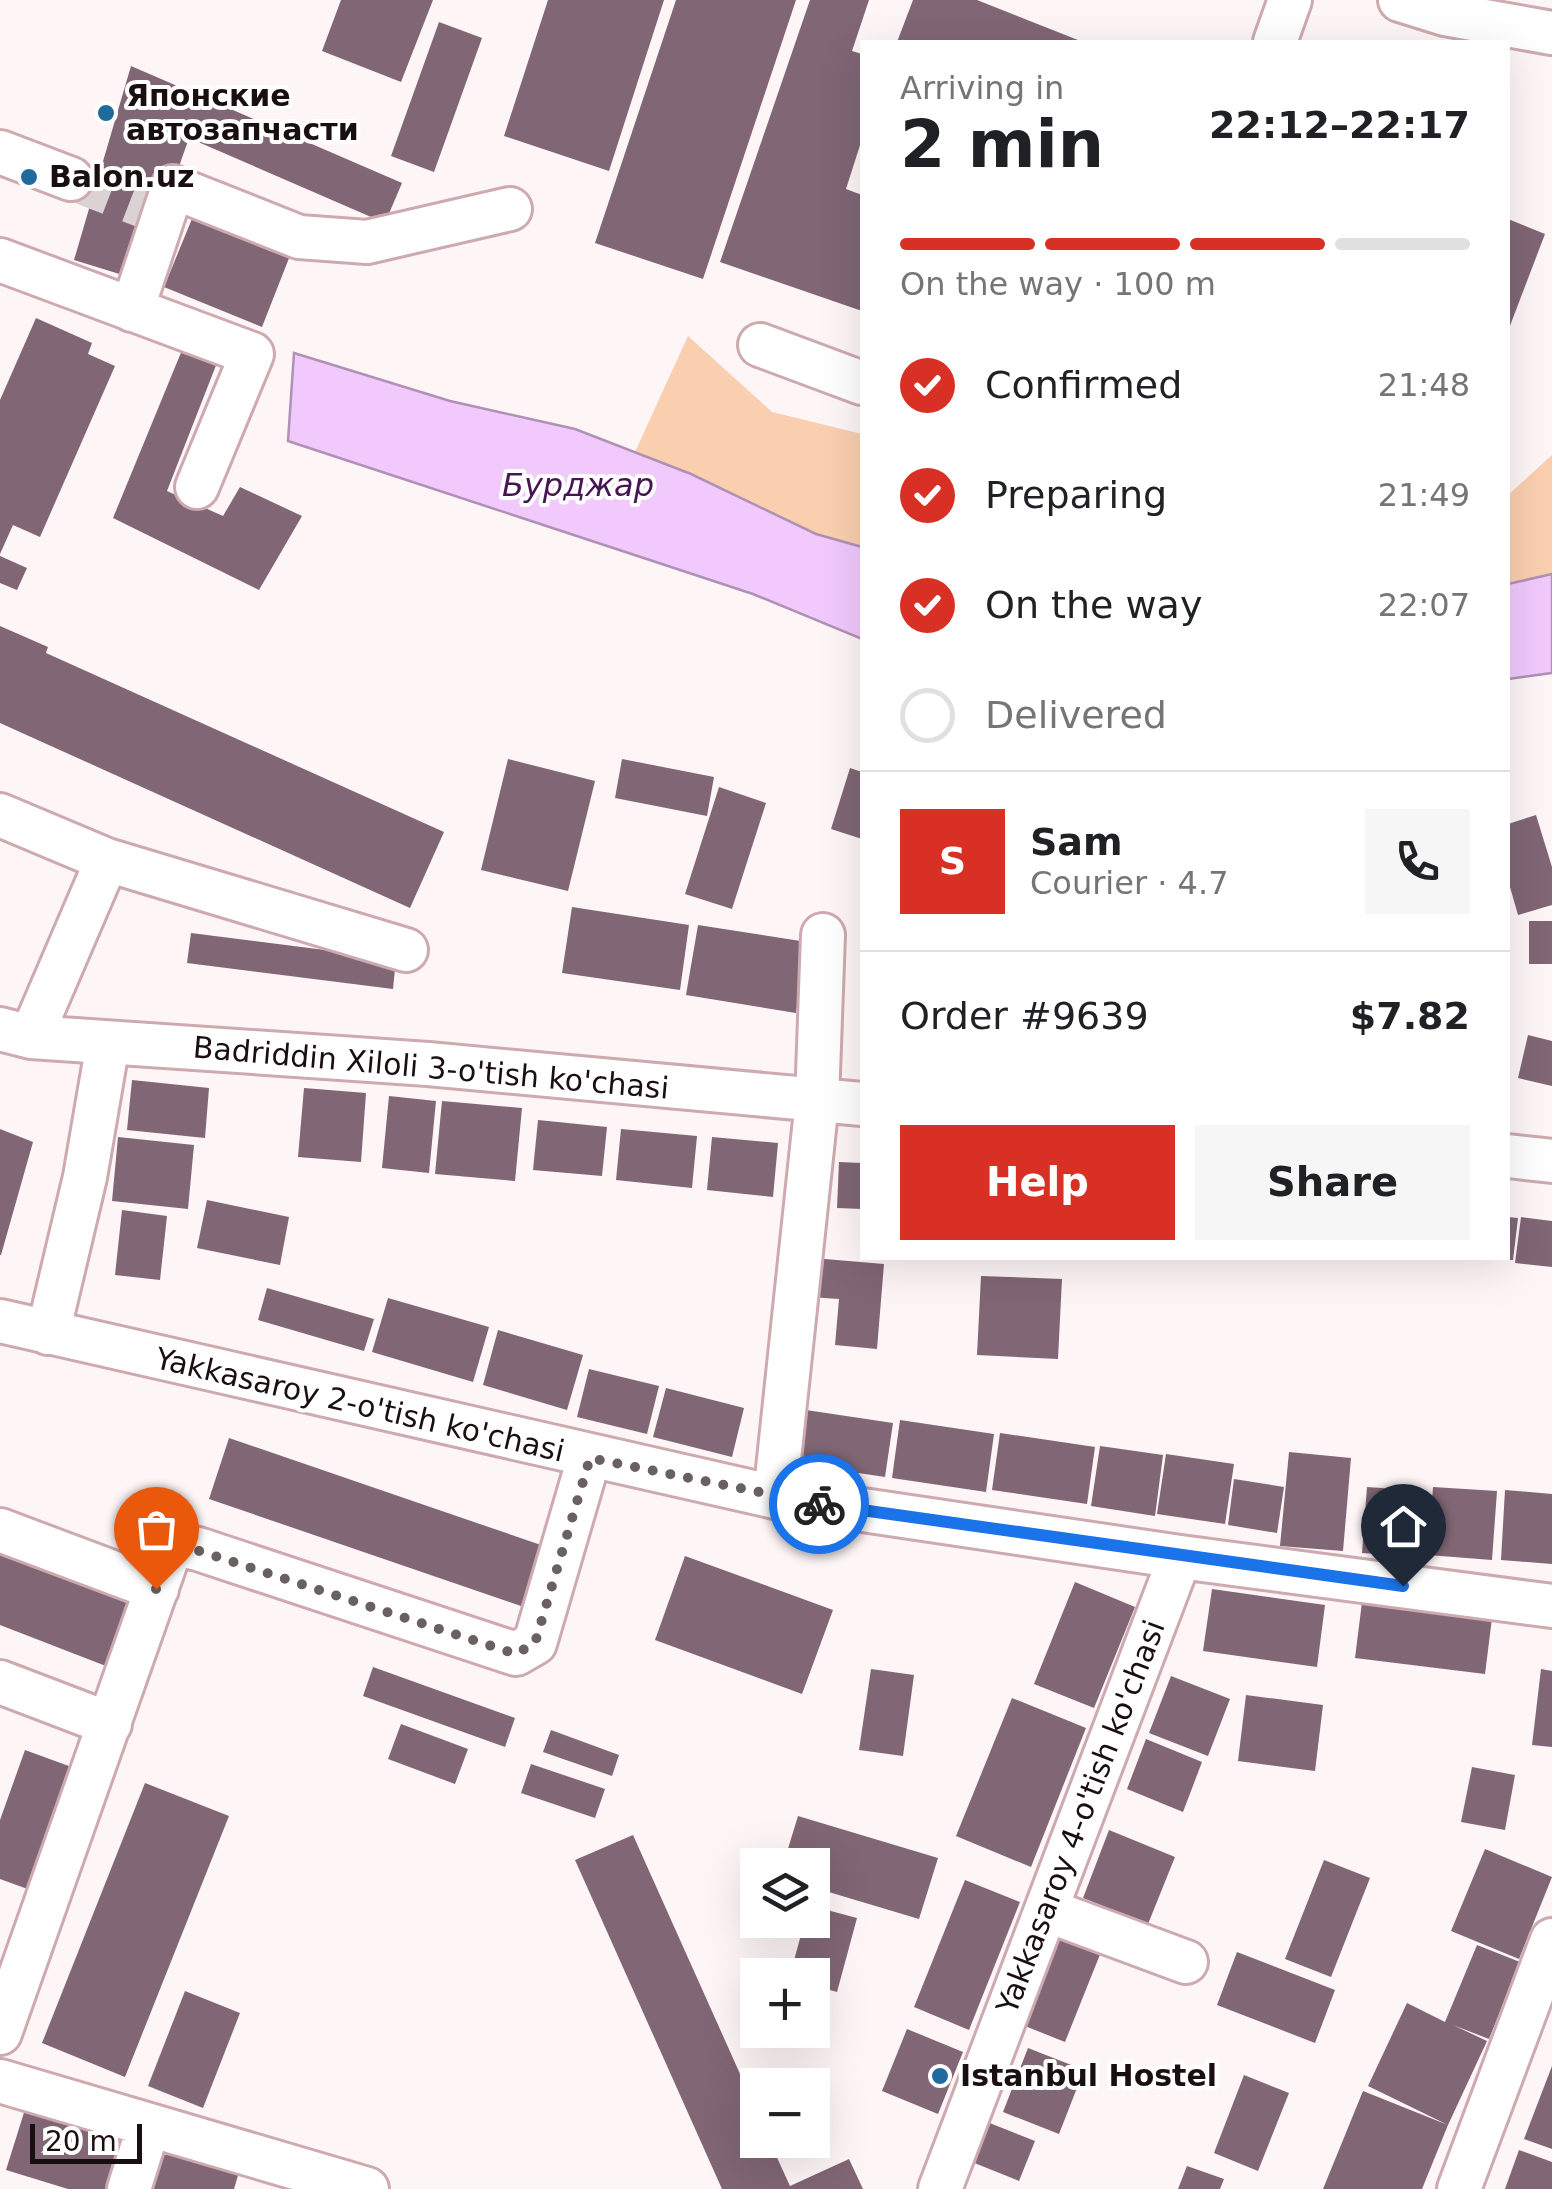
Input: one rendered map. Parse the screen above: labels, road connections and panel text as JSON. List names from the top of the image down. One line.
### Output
{"streets":{"street":["Badriddin Xiloli 3-o'tish ko'chasi","Yakkasaroy 2-o'tish ko'chasi","Yakkasaroy 4-o'tish ko'chasi"]},"crossings":[["Yakkasaroy 2-o'tish ko'chasi","Yakkasaroy 4-o'tish ko'chasi"]],"water":["Бурджар"],"places":["Японские автозапчасти","Balon.uz","Istanbul Hostel"],"scale_bar":"20 m","page":{"heading":["2 min","Arriving in","22:12–22:17"],"panel":["Sam","Courier · 4.7","Order #9639","$7.82"],"bar":"On the way · 100 m","list":[["Confirmed","21:48"],["Preparing","21:49"],["On the way","22:07"],"Delivered"],"round":"S","buttons":["Help","Share"],"map_buttons":["+","−"],"scale":"20 m"}}
